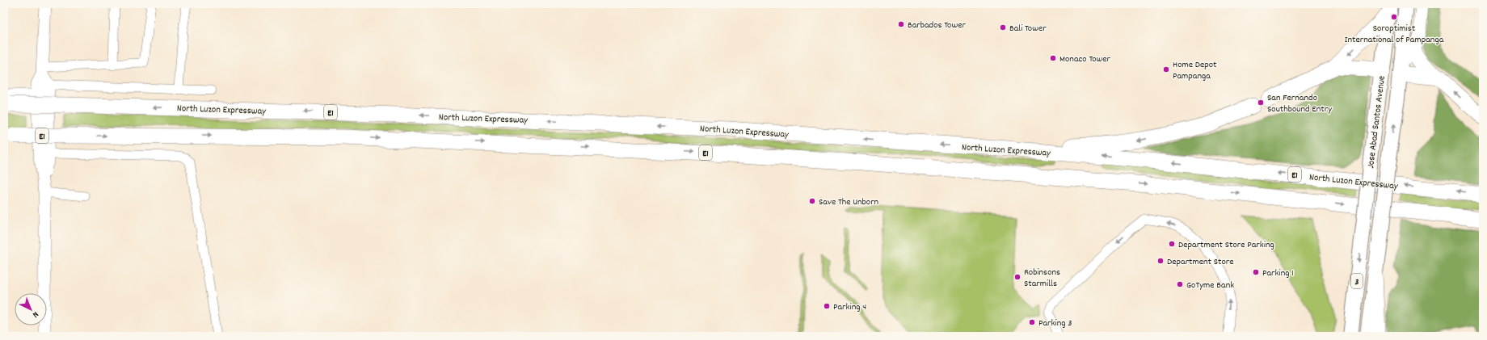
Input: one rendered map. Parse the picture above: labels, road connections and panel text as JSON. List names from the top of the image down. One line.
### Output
{"streets":{"highway":["North Luzon Expressway","E1","Jose Abad Santos Avenue","3"]},"places":["Soroptimist International of Pampanga","Barbados Tower","Bali Tower","Monaco Tower","Home Depot Pampanga","San Fernando Southbound Entry","Save The Unborn","Department Store Parking","Department Store","Parking 1","Robinsons Starmills","GoTyme Bank","Parking 4","Parking 3"],"north":"bottom right"}
